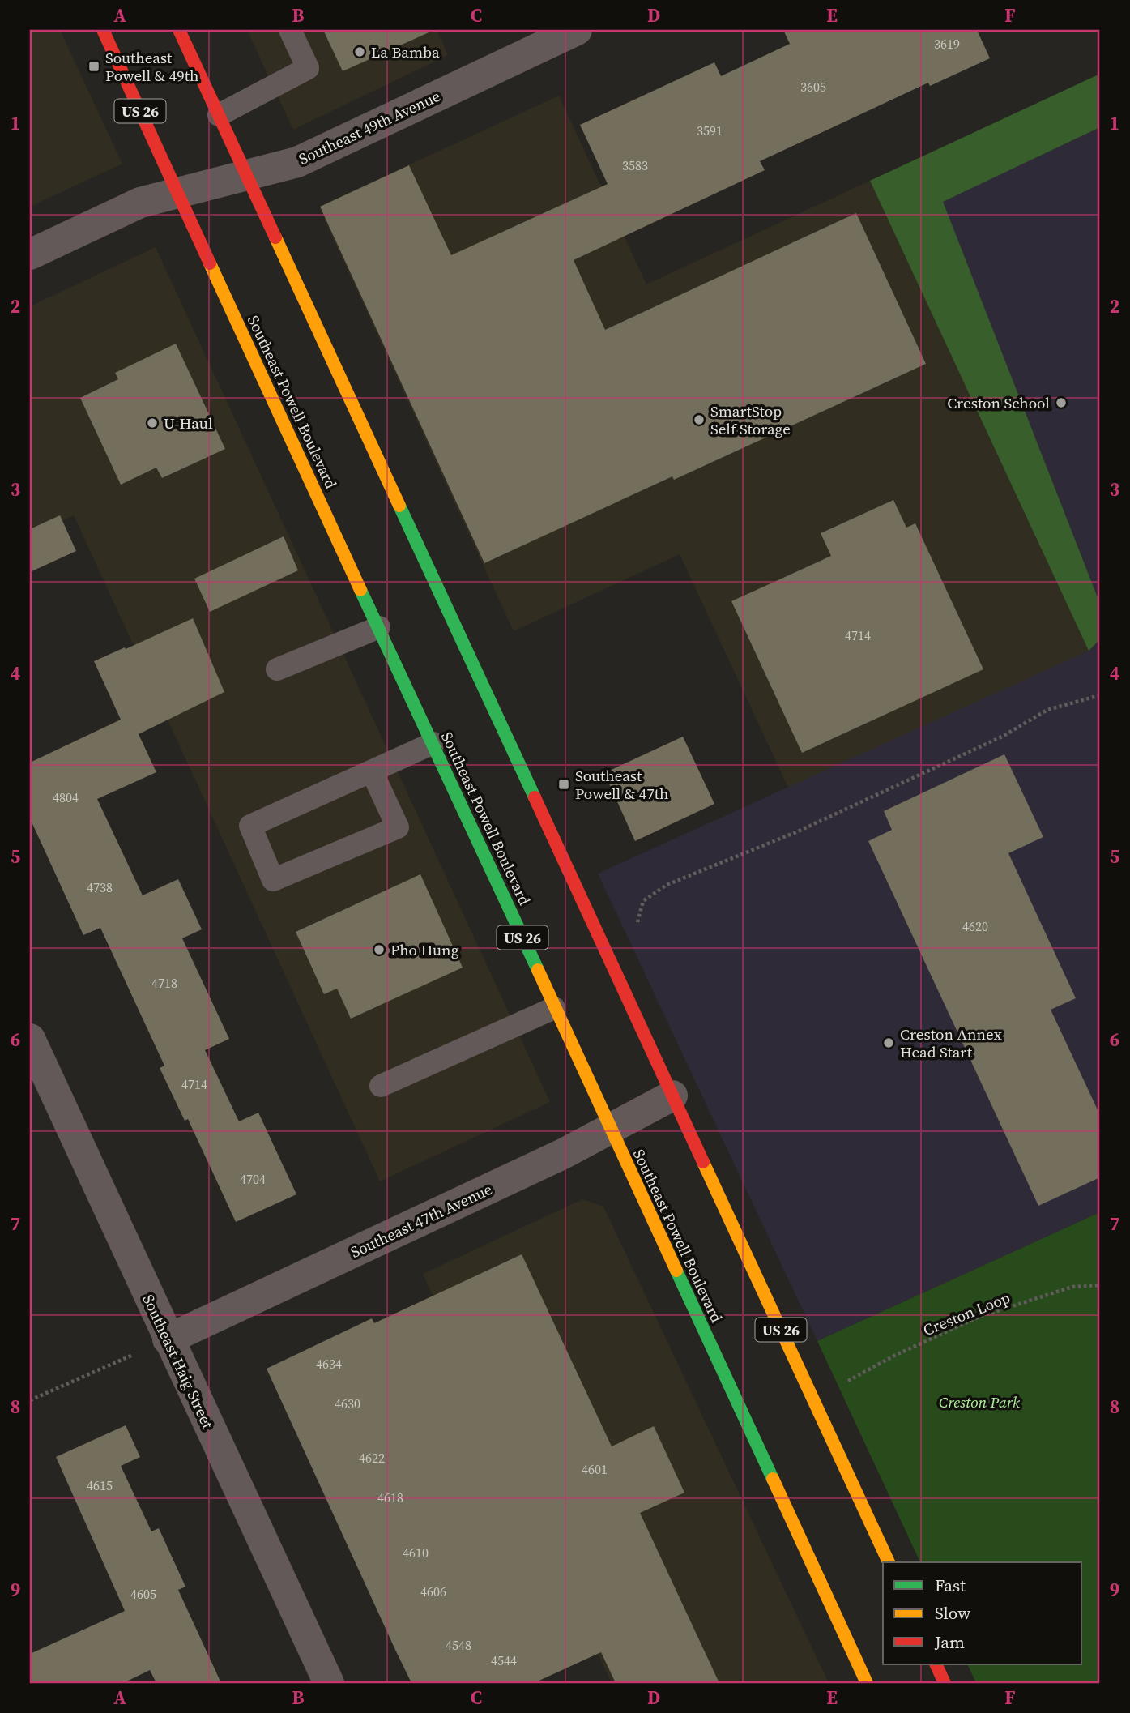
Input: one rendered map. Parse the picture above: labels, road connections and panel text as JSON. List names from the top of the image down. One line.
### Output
{"streets":{"main road":["US 26","Southeast Powell Boulevard"],"street":["Southeast 49th Avenue","Southeast 47th Avenue","Southeast Haig Street"],"path":["Creston Loop"]},"crossings":[["US 26","Southeast 49th Avenue"],["US 26","Southeast 47th Avenue"],["Southeast 49th Avenue","Southeast Powell Boulevard"],["Southeast Powell Boulevard","Southeast 47th Avenue"],["Southeast 47th Avenue","Southeast Haig Street"]],"parks":["Creston Park"],"places":{"other":["La Bamba","Creston School","SmartStop Self Storage","U-Haul","Pho Hung","Creston Annex Head Start"],"transit":["Southeast Powell & 49th","Southeast Powell & 47th"]},"house_numbers":["3619","3605","3591","3583","4714","4804","4738","4620","4718","4714","4704","4634","4630","4622","4601","4615","4618","4610","4606","4605","4548","4544"],"legend":["Fast","Slow","Jam"],"grid":{"columns":["A","B","C","D","E","F"],"rows":["1","2","3","4","5","6","7","8","9"]}}
